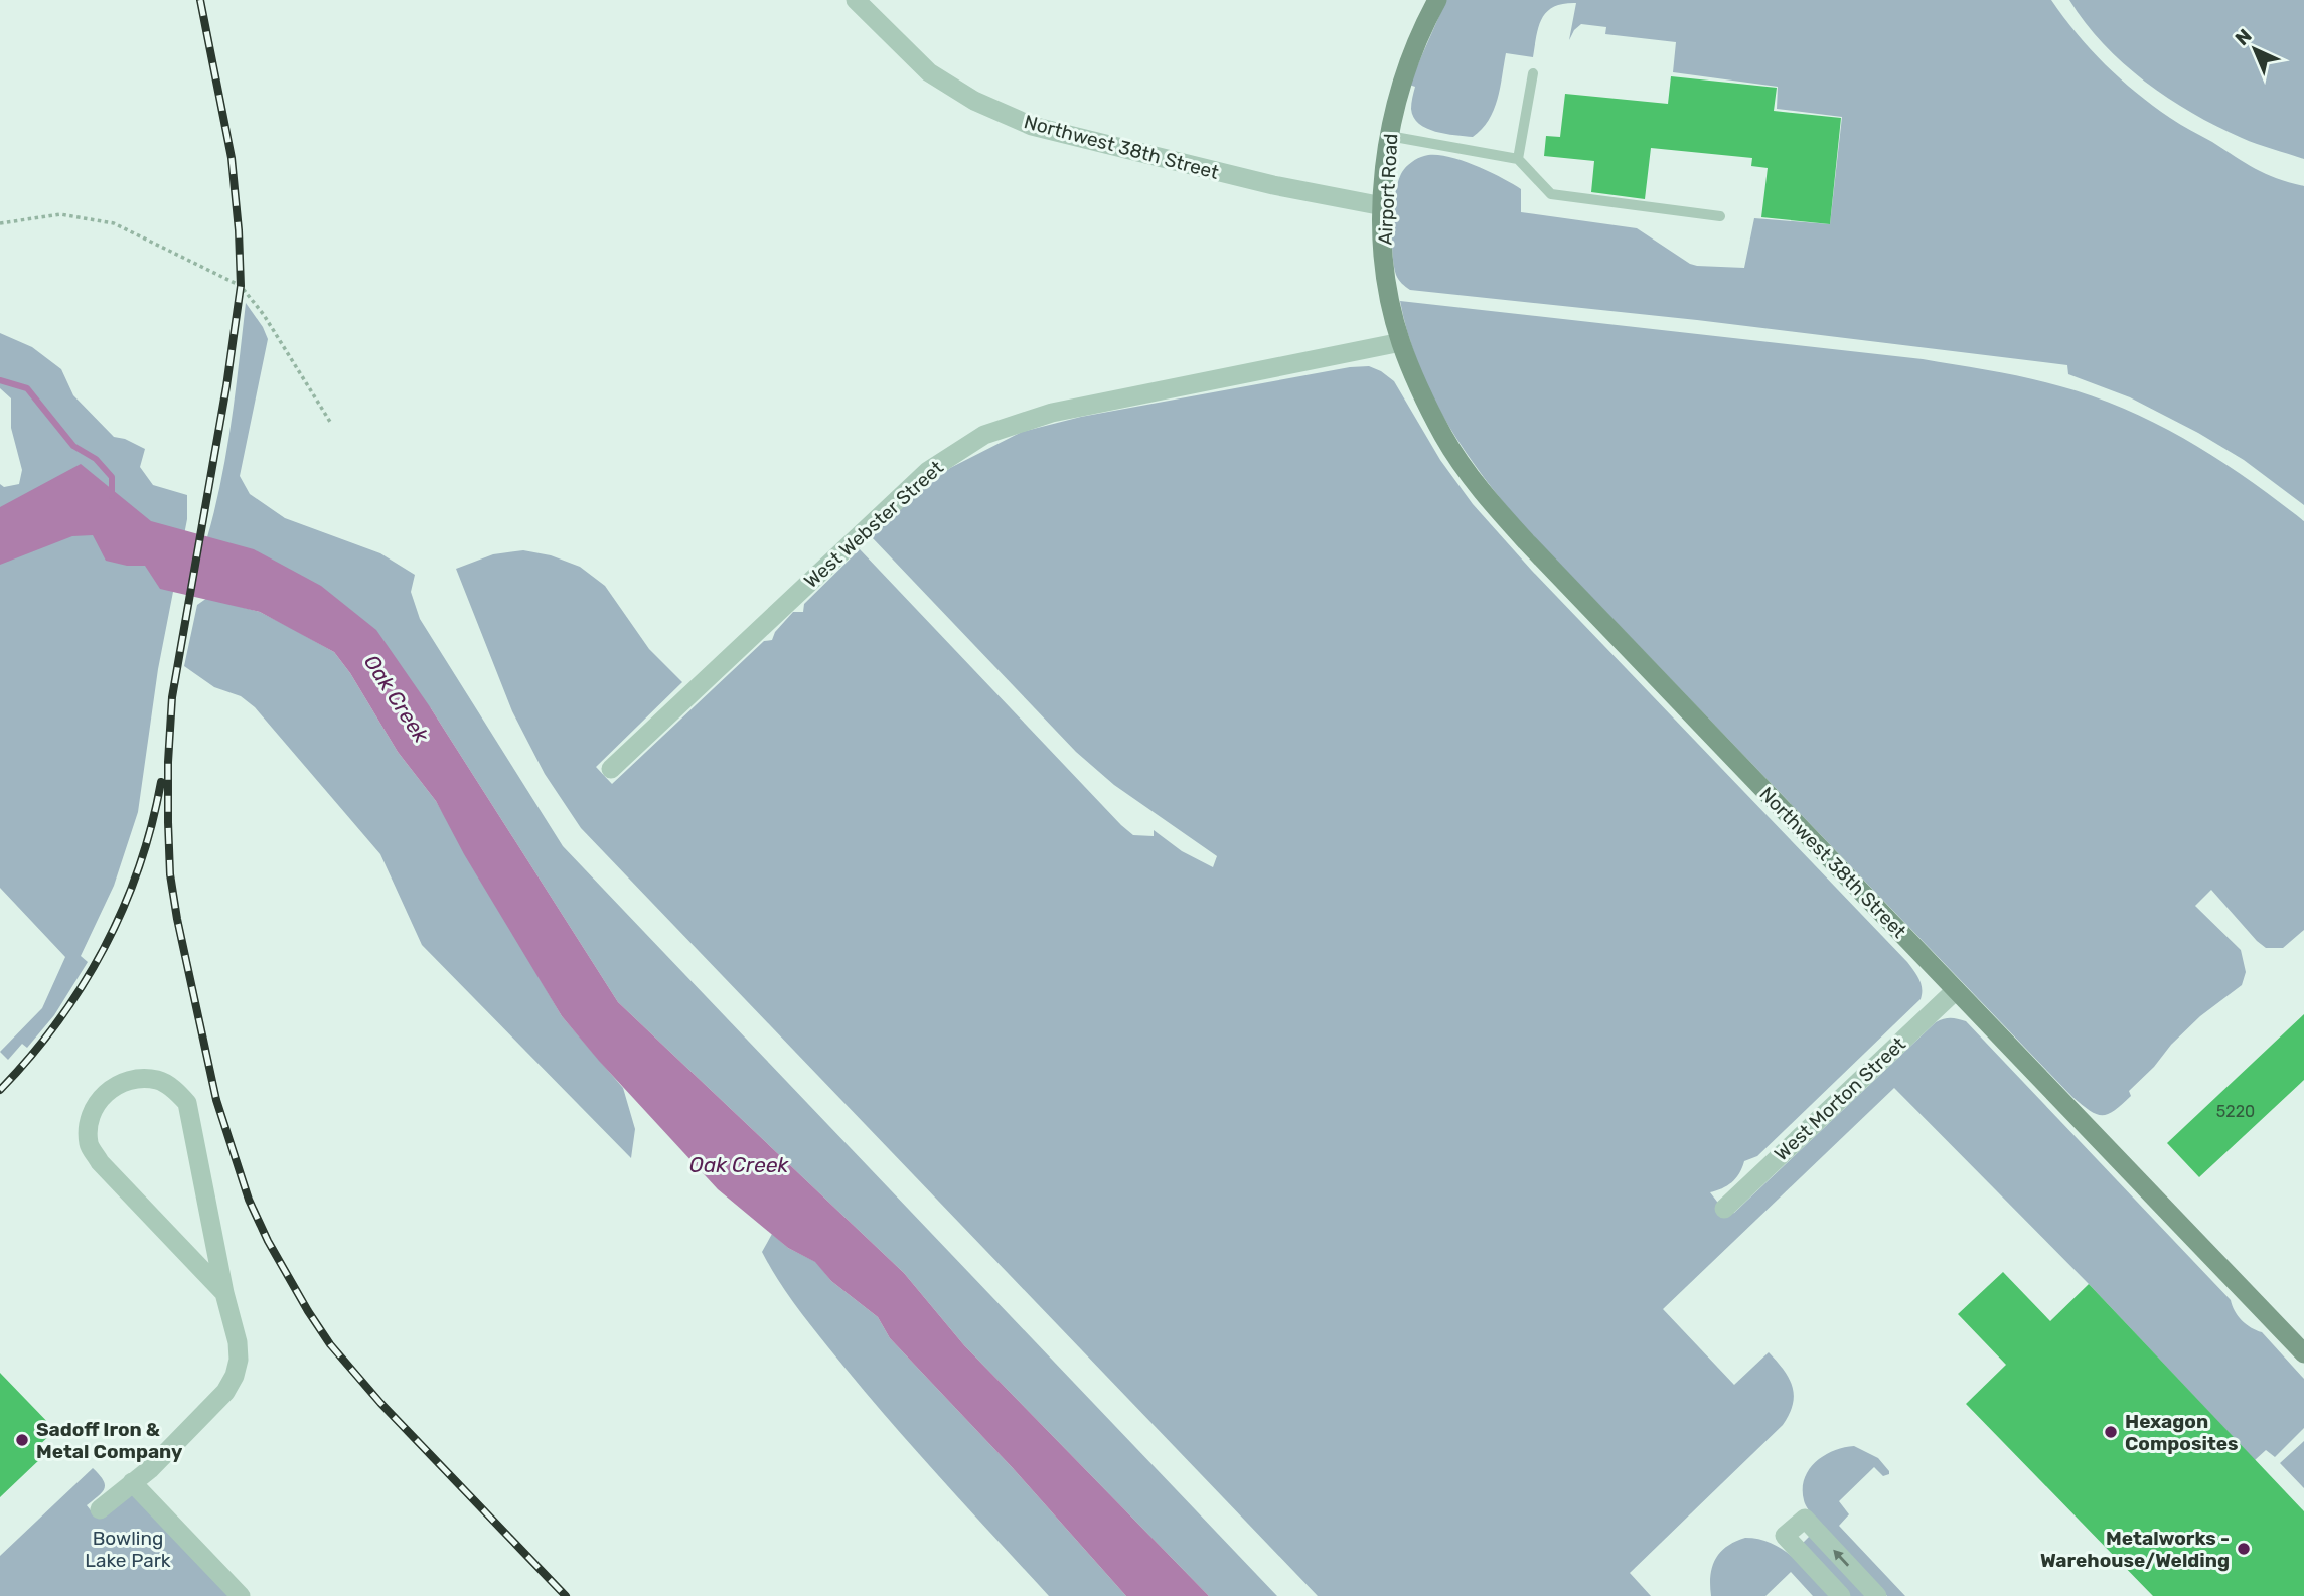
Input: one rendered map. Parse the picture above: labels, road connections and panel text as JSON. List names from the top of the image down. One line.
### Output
{"streets":{"main road":["Northwest 38th Street","Airport Road"],"street":["West Webster Street","West Morton Street"]},"crossings":[["Northwest 38th Street","Airport Road"],["Northwest 38th Street","West Webster Street"],["Northwest 38th Street","West Morton Street"],["Airport Road","West Webster Street"]],"water":["Oak Creek"],"parks":["Bowling Lake Park"],"places":["Hexagon Composites","Sadoff Iron & Metal Company","Metalworks - Warehouse/Welding"],"house_numbers":["5220"],"north":"top left"}
